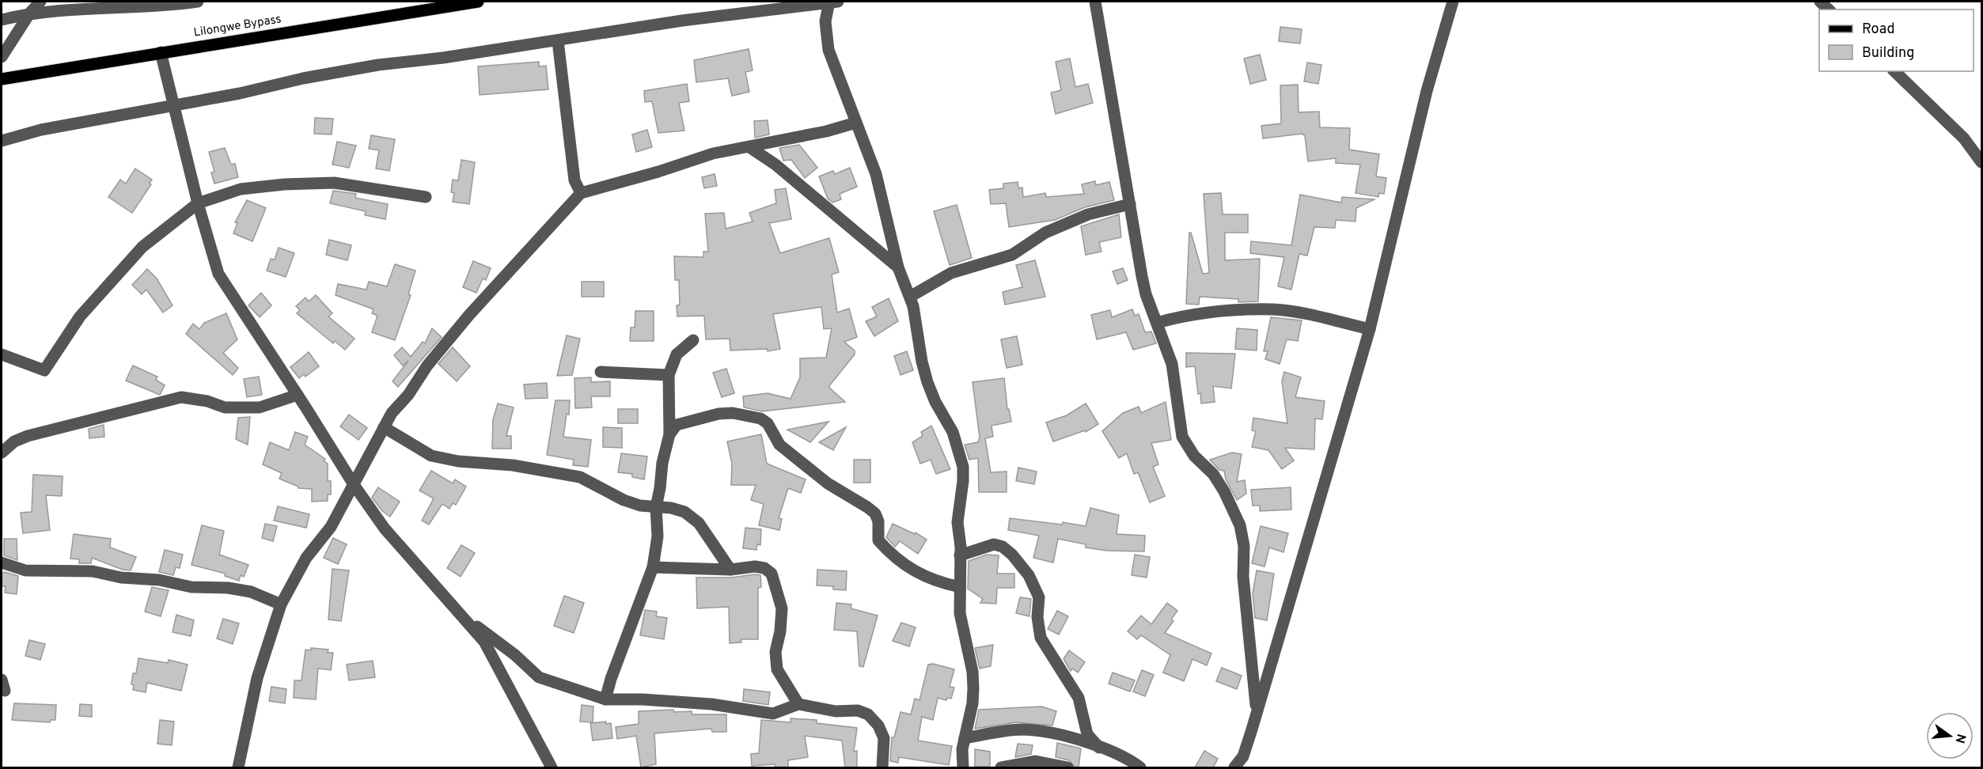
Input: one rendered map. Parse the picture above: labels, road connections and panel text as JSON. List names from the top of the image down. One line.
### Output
{"streets":{"main road":["Lilongwe Bypass"]},"legend":["Road","Building"],"north":"right"}
